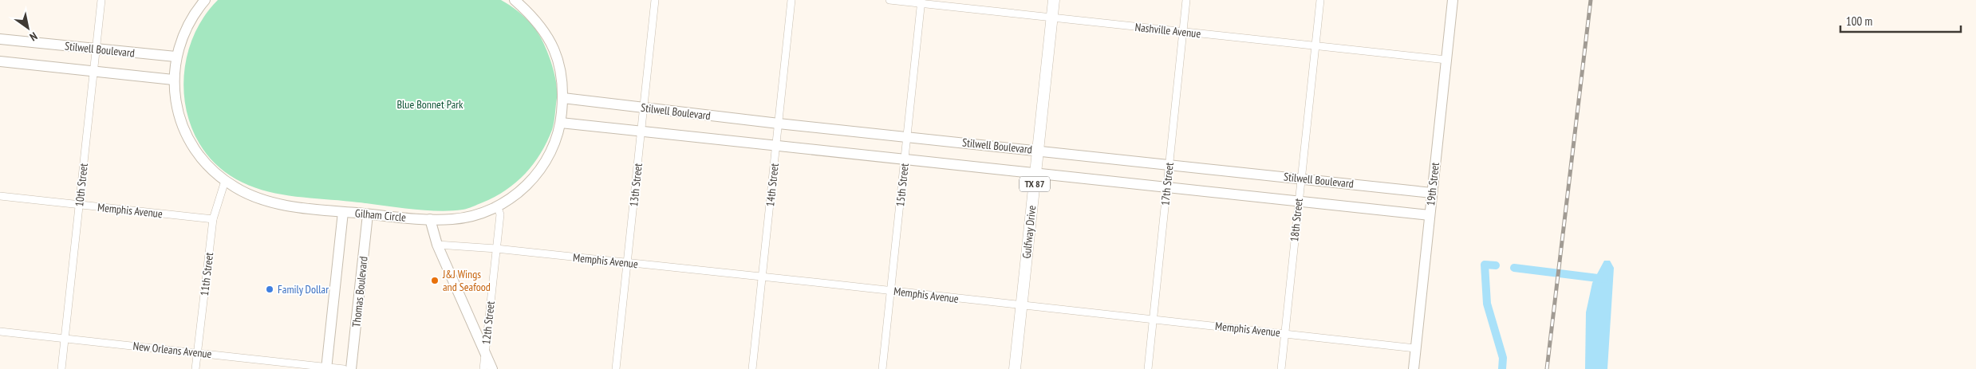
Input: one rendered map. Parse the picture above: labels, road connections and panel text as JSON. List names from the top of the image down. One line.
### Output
{"streets":{"main road":["TX 87","Gulfway Drive"],"street":["Nashville Avenue","Stilwell Boulevard","17th Street","19th Street","10th Street","13th Street","14th Street","15th Street","Memphis Avenue","Gilham Circle","18th Street","11th Street","Thomas Boulevard","12th Street","New Orleans Avenue"]},"crossings":[["Nashville Avenue","17th Street"],["Nashville Avenue","19th Street"],["Nashville Avenue","15th Street"],["Nashville Avenue","18th Street"],["Nashville Avenue","Gulfway Drive"],["Stilwell Boulevard","17th Street"],["Stilwell Boulevard","19th Street"],["Stilwell Boulevard","10th Street"],["Stilwell Boulevard","13th Street"],["Stilwell Boulevard","14th Street"],["Stilwell Boulevard","15th Street"],["Stilwell Boulevard","Gilham Circle"],["Stilwell Boulevard","18th Street"],["Stilwell Boulevard","Gulfway Drive"],["17th Street","Memphis Avenue"],["19th Street","Memphis Avenue"],["10th Street","Memphis Avenue"],["10th Street","New Orleans Avenue"],["13th Street","Memphis Avenue"],["14th Street","Memphis Avenue"],["15th Street","Memphis Avenue"],["Memphis Avenue","18th Street"],["Memphis Avenue","Gulfway Drive"],["Memphis Avenue","11th Street"],["Memphis Avenue","12th Street"],["Gilham Circle","11th Street"],["Gilham Circle","Thomas Boulevard"],["Gilham Circle","12th Street"],["11th Street","New Orleans Avenue"]],"parks":["Blue Bonnet Park"],"places":["J&J Wings and Seafood","Family Dollar"],"scale_bar":"100 m","north":"bottom right"}
